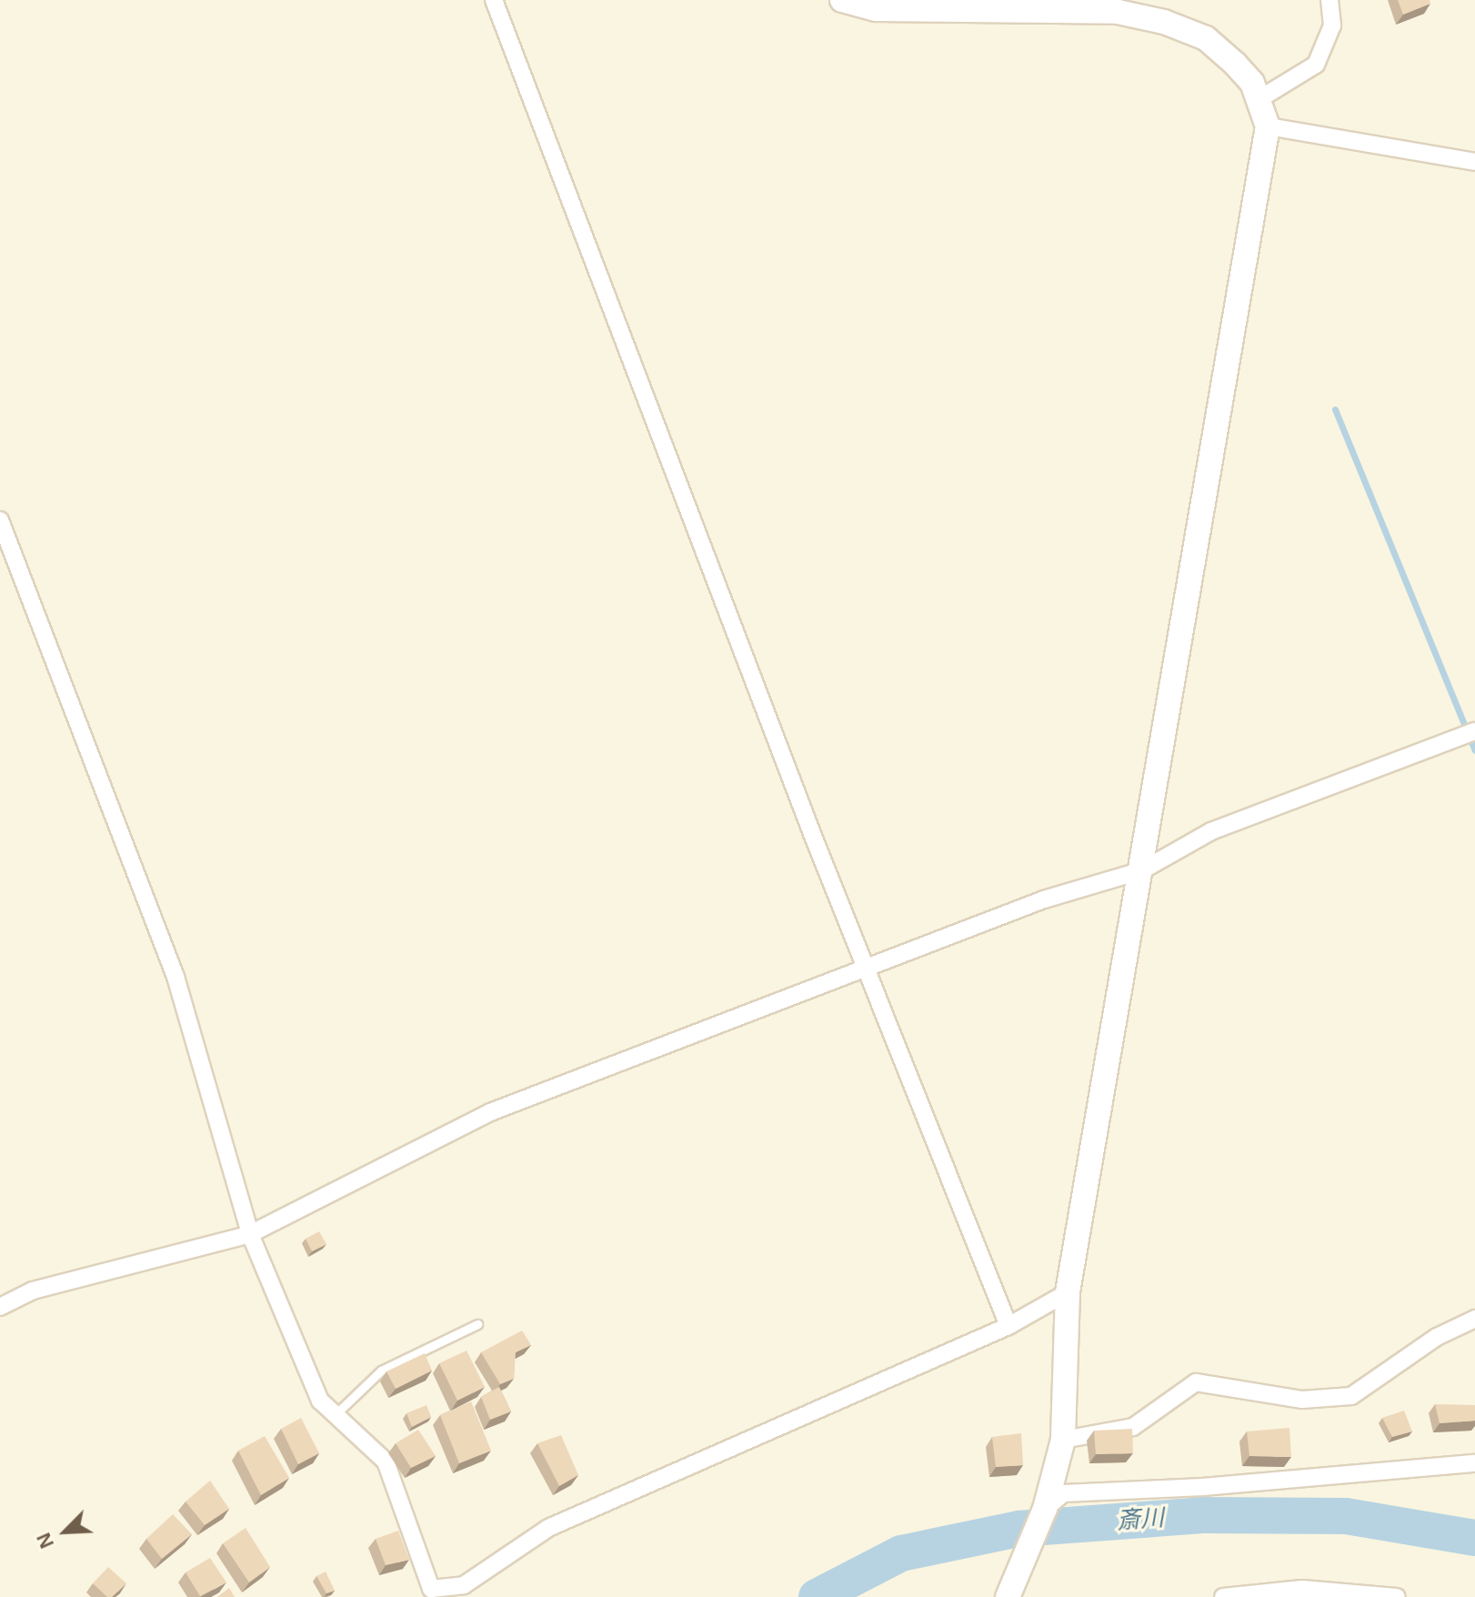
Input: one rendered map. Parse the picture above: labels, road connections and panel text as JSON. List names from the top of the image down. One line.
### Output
{"water":["斎川"],"north":"bottom left"}
